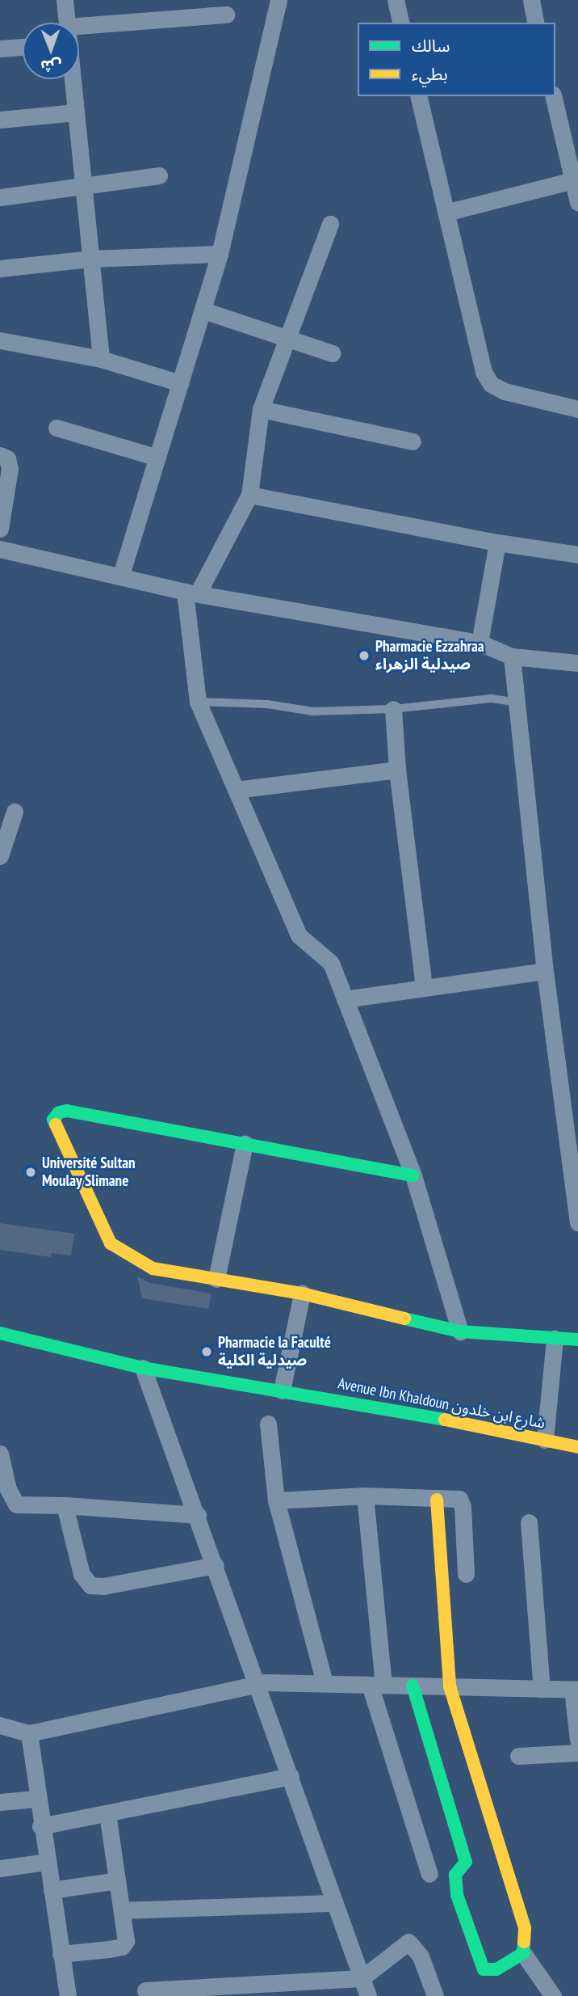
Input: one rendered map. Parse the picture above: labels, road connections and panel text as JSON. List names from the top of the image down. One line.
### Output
{"streets":{"street":["Avenue Ibn Khaldoun شارع ابن خلدون"]},"places":["Pharmacie Ezzahraa صيدلية الزهراء","Université Sultan Moulay Slimane","Pharmacie la Faculté صيدلية الكلية"],"legend":["سالك","بطيء"],"north":"bottom"}
